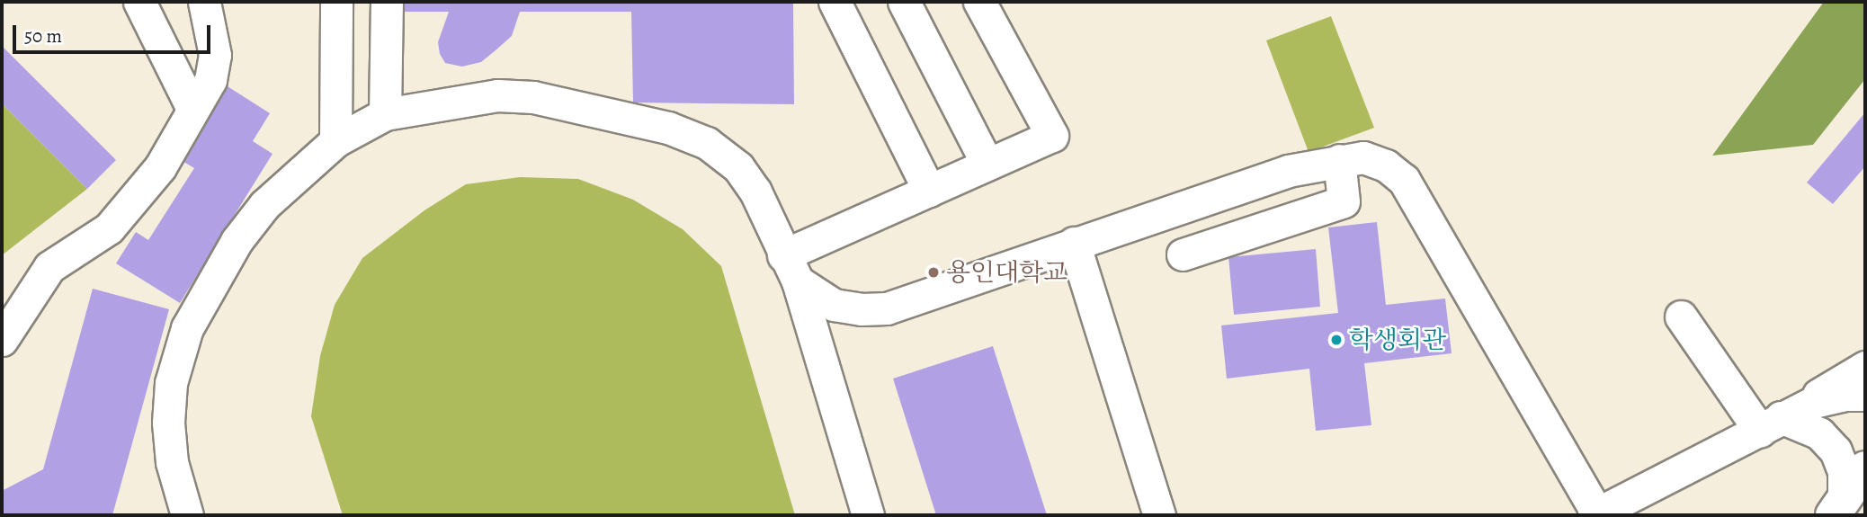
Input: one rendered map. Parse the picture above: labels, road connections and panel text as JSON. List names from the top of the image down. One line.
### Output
{"places":["용인대학교","학생회관"],"scale_bar":"50 m"}
